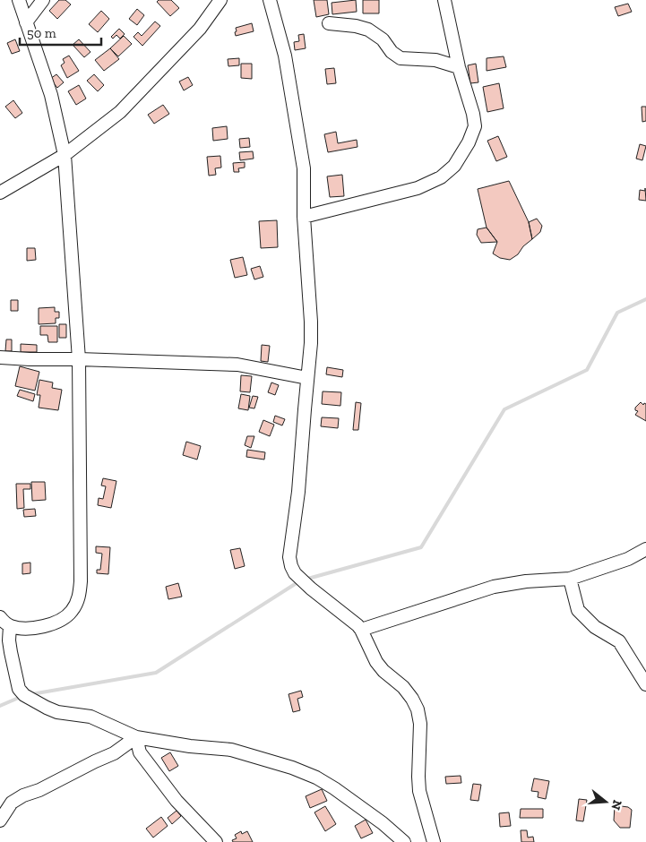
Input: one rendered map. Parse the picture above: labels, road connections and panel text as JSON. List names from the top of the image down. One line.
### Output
{"scale_bar":"50 m","north":"right"}
